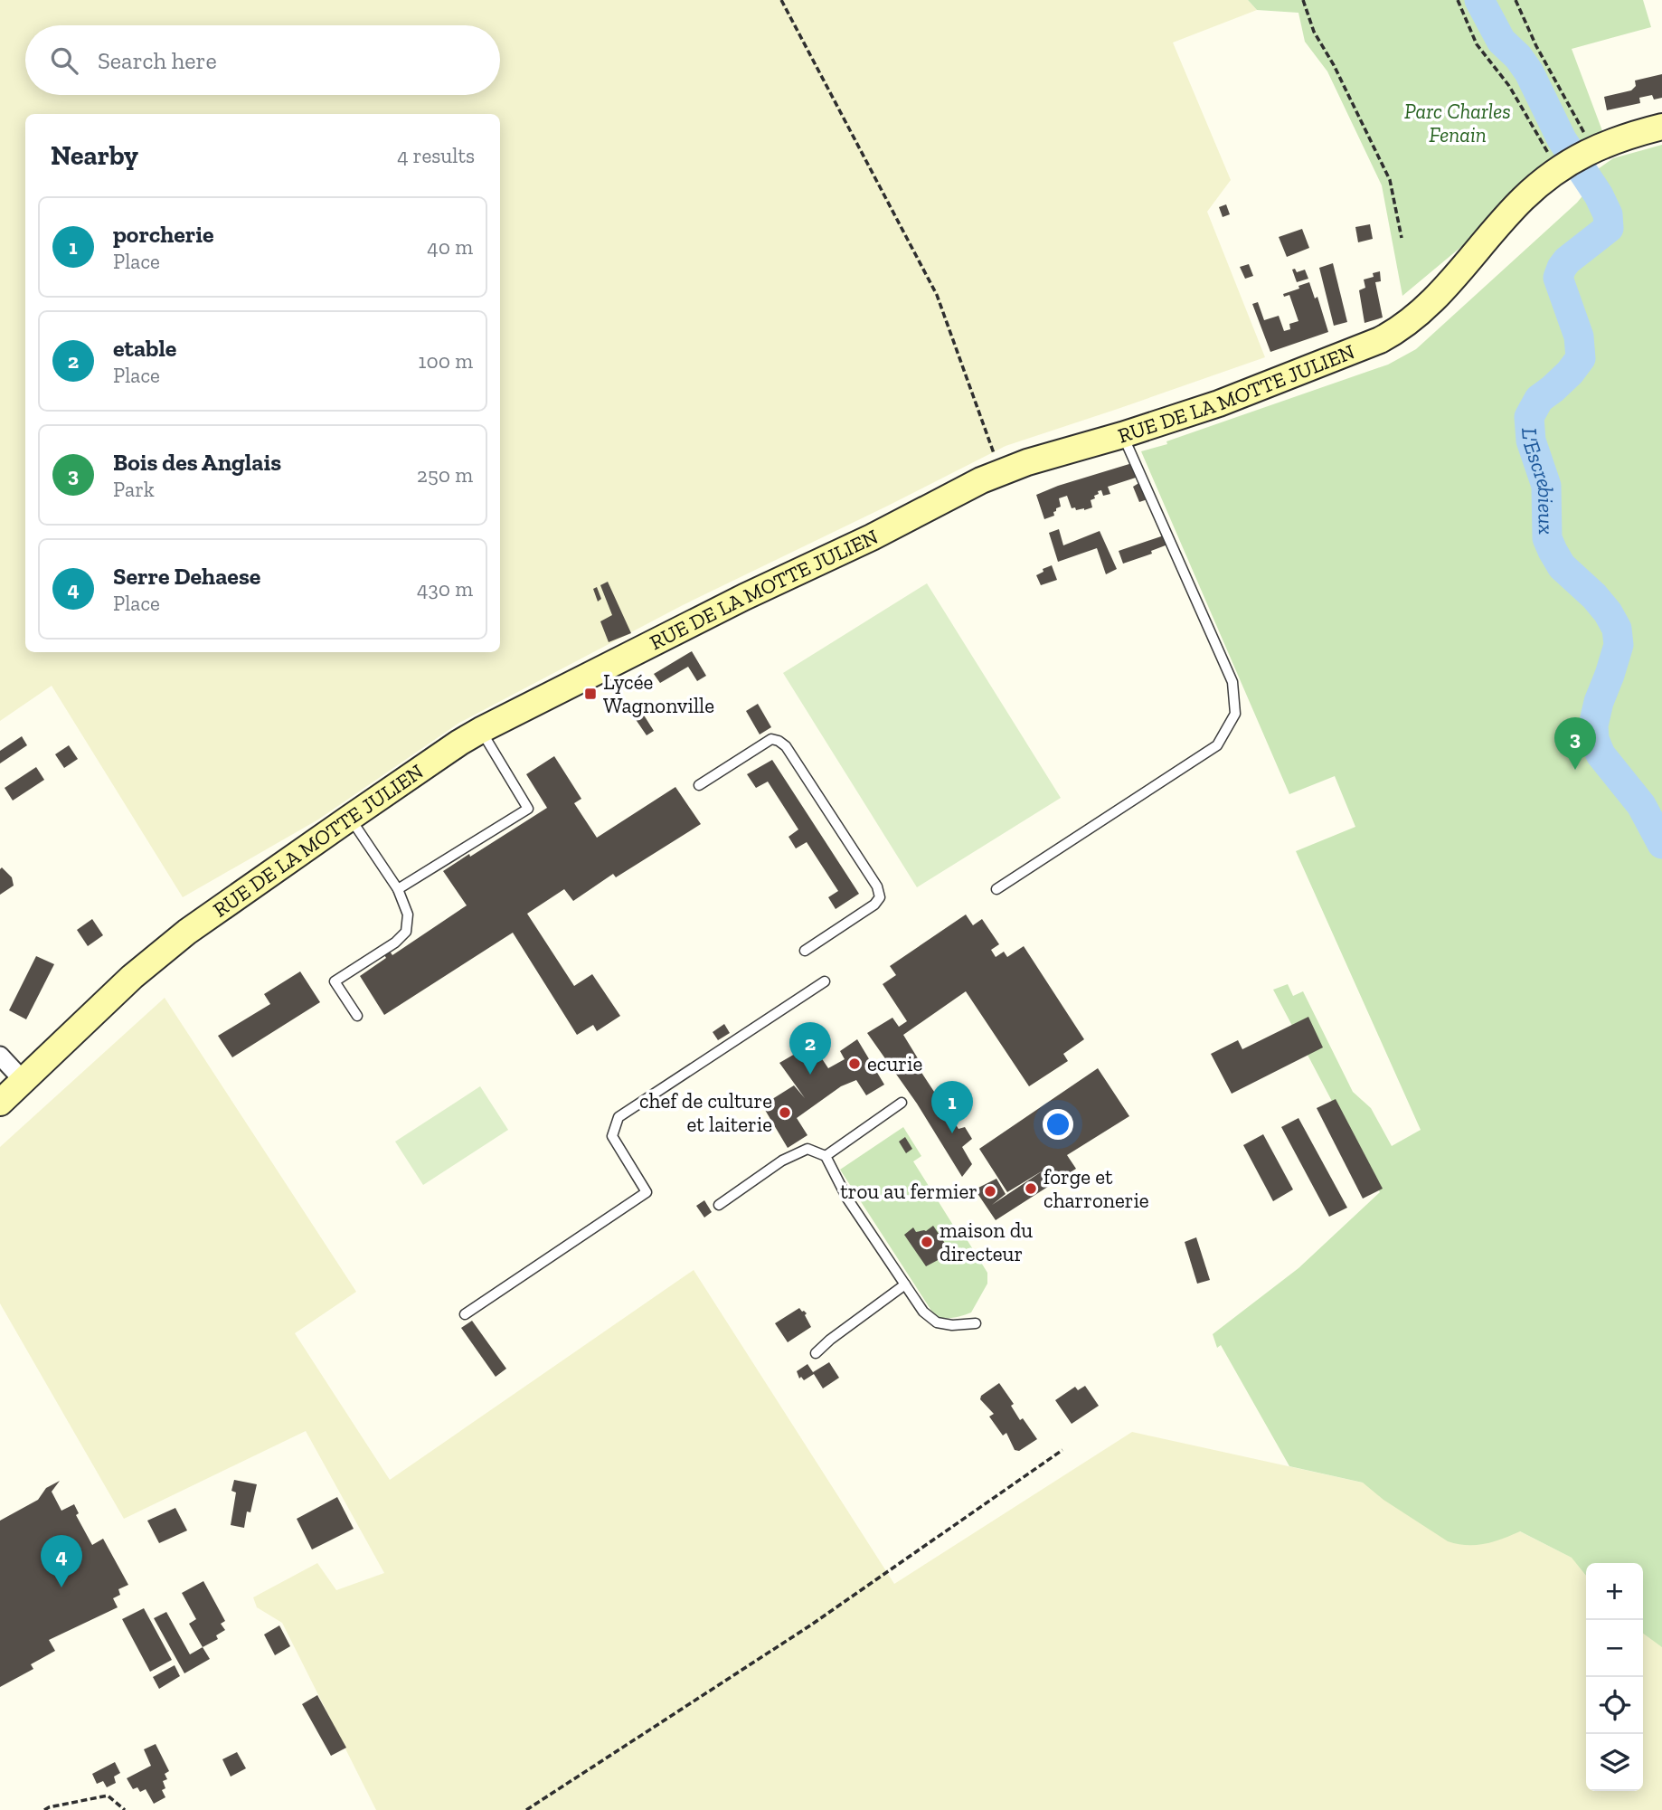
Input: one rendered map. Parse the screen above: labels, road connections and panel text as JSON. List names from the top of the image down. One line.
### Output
{"streets":{"street":["RUE DE LA MOTTE JULIEN"]},"water":["L'Escrebieux"],"parks":["Parc Charles Fenain"],"places":{"transit":["Lycée Wagnonville"],"other":["ecurie","chef de culture et laiterie","forge et charronerie","trou au fermier","maison du directeur"]},"page":{"search":"Search here","heading":["Nearby","4 results"],"list":[{"mark":"1","name":"porcherie","note":"Place","value":"40 m"},{"mark":"2","name":"etable","note":"Place","value":"100 m"},{"mark":"3","name":"Bois des Anglais","note":"Park","value":"250 m"},{"mark":"4","name":"Serre Dehaese","note":"Place","value":"430 m"}],"pins":["3","2","1","4"],"map_buttons":["+","−"]}}
